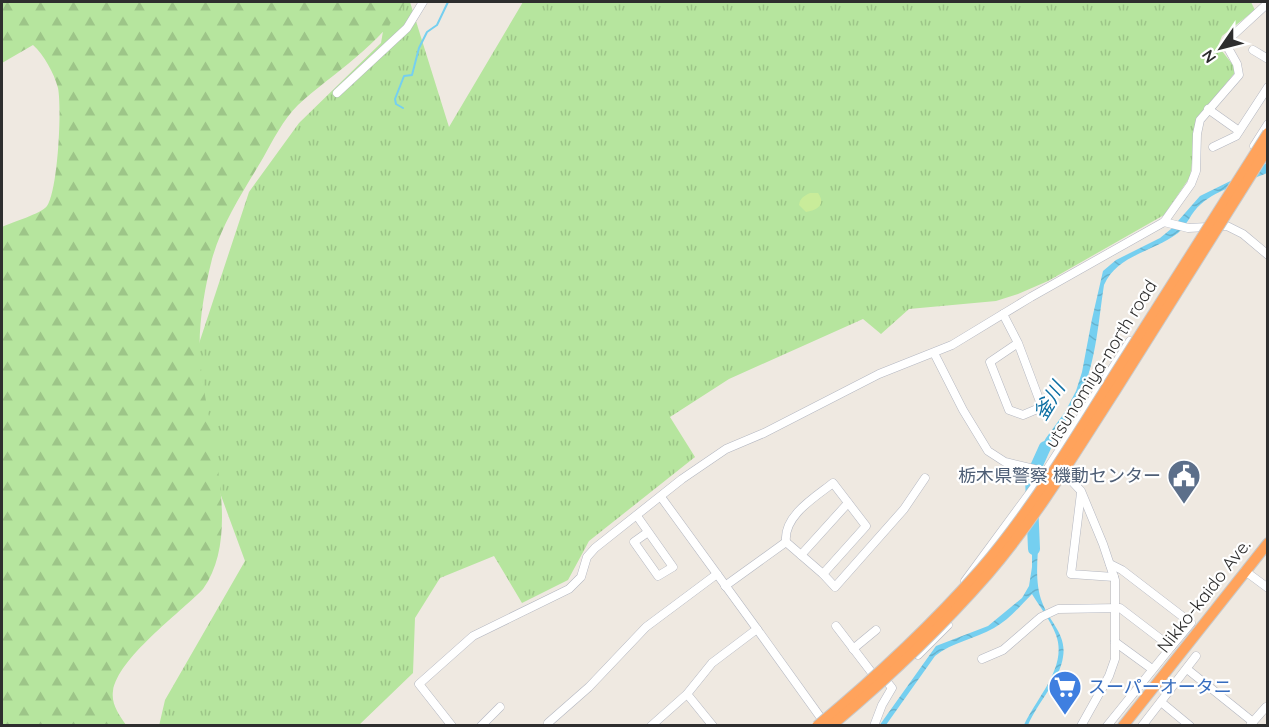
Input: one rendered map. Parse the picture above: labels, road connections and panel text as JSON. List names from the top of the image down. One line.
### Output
{"streets":{"highway":["utsunomiya-north road","Nikko-kaido Ave."]},"water":["釜川"],"places":{"public building":["栃木県警察 機動センター"],"supermarket":["スーパーオータニ"]},"north":"bottom left"}
